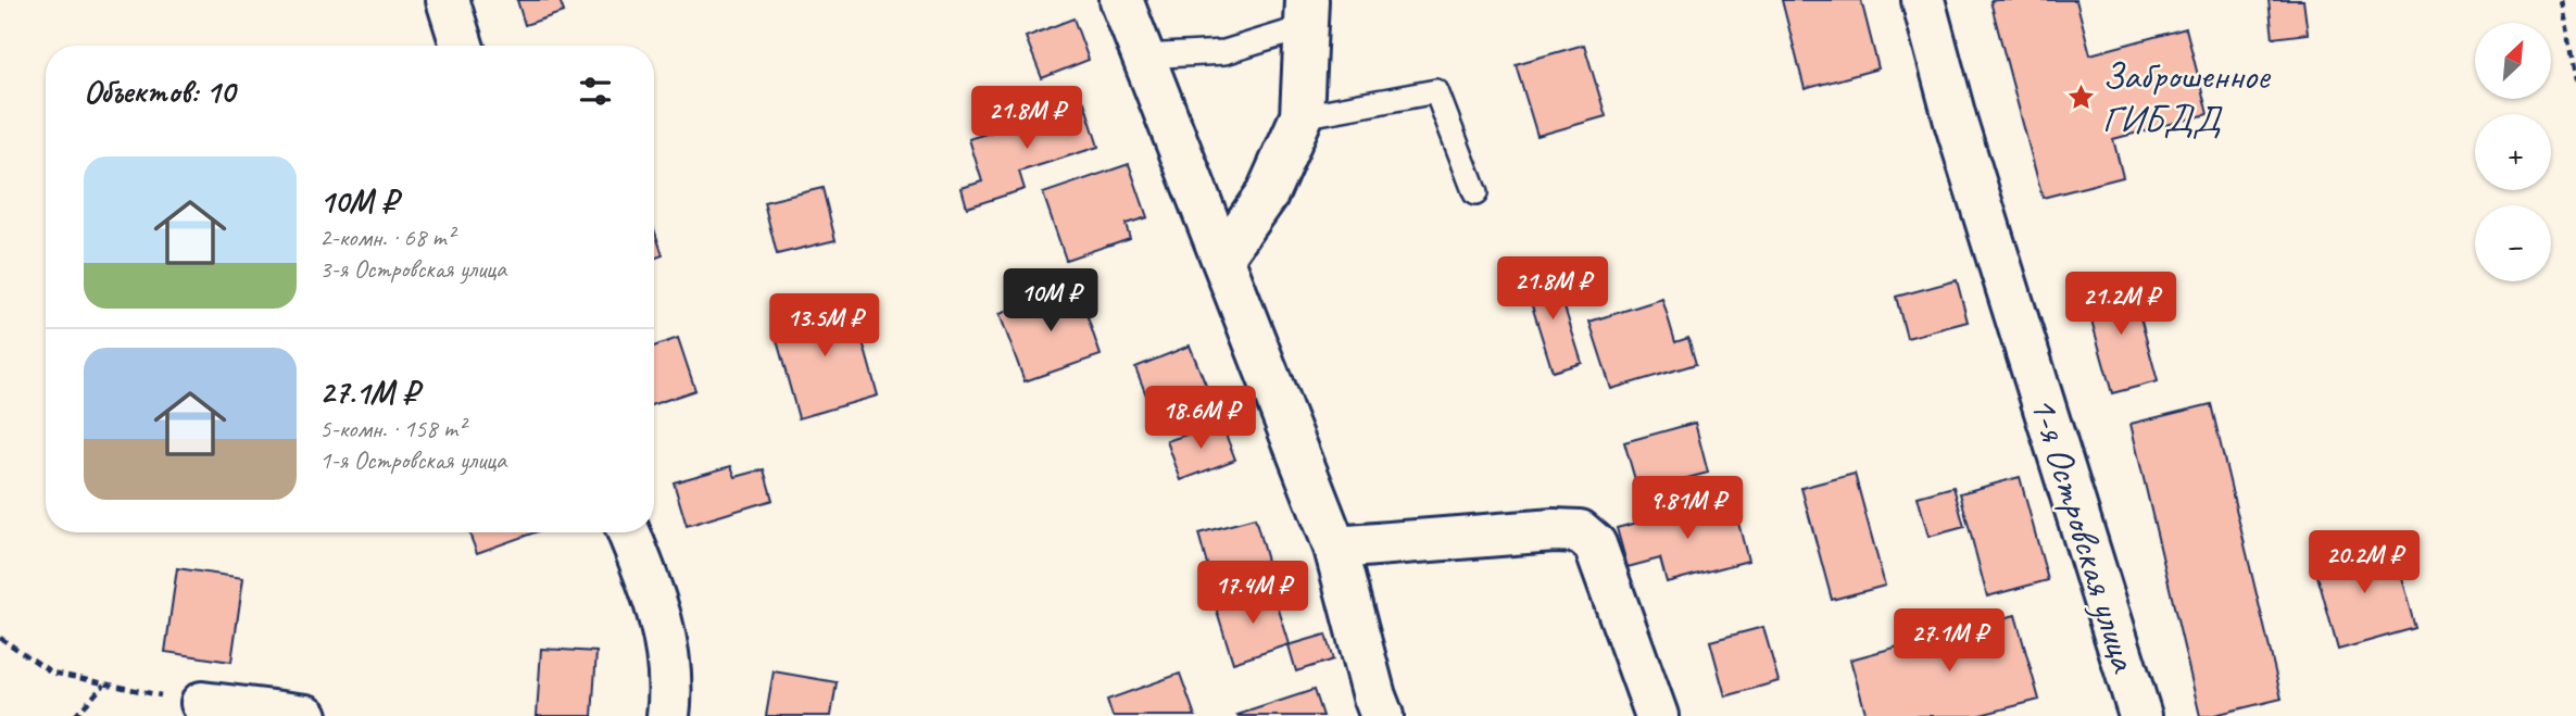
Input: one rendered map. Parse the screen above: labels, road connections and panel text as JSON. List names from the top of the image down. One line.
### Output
{"streets":{"street":["1-я Островская улица"]},"places":{"place":["Заброшенное ГИБДД"]},"north":"top right","page":{"map_buttons":["+","−"],"heading":"Объектов: 10","price":["21.8M ₽","21.8M ₽","10M ₽","21.2M ₽","13.5M ₽","18.6M ₽","9.81M ₽","20.2M ₽","17.4M ₽","27.1M ₽"],"list":[{"name":"10M ₽","note":"2-комн. · 68 m² · 3-я Островская улица"},{"name":"27.1M ₽","note":"5-комн. · 158 m² · 1-я Островская улица"}]}}
